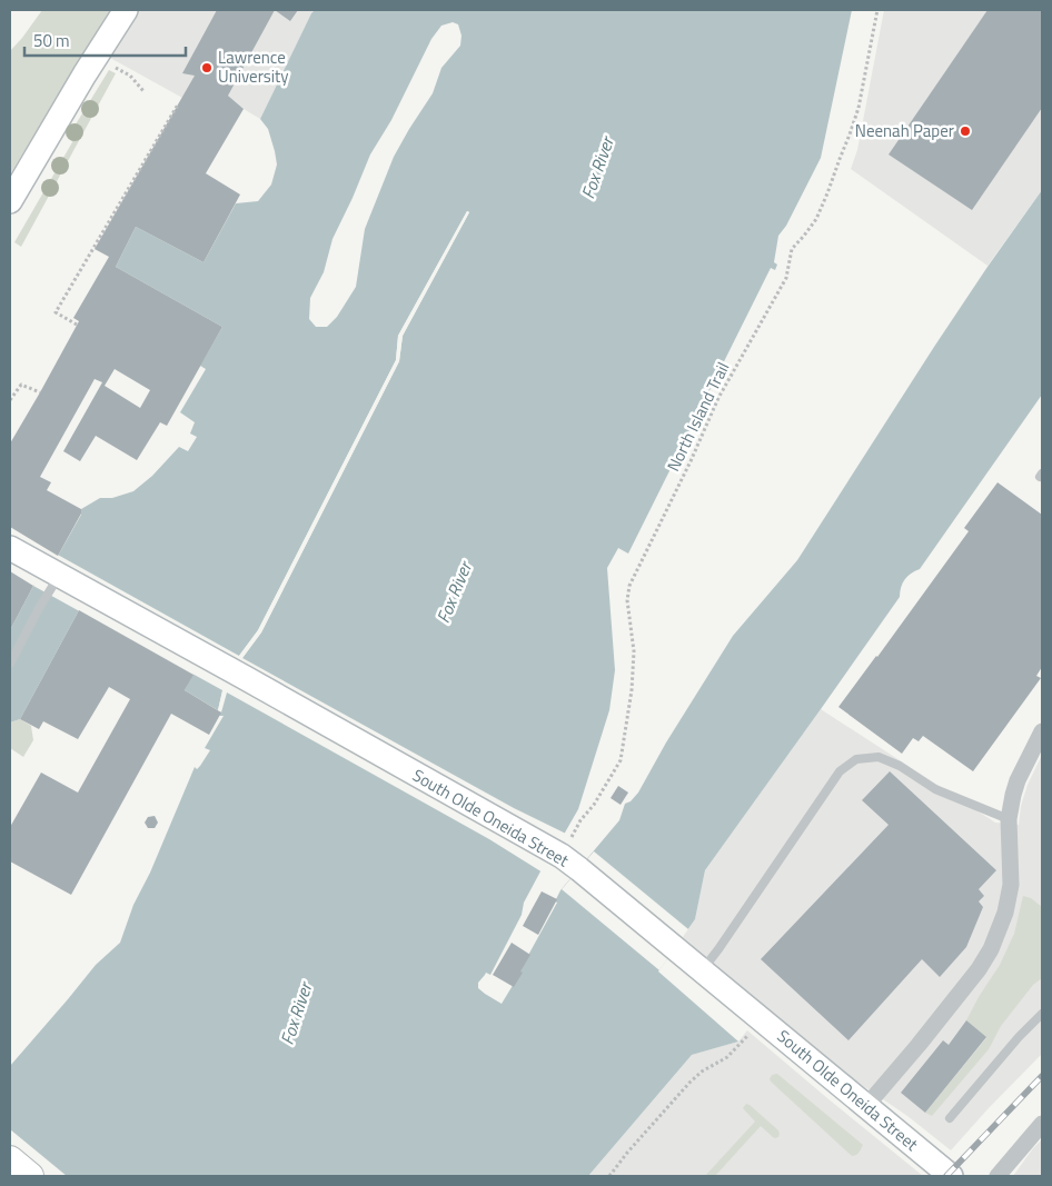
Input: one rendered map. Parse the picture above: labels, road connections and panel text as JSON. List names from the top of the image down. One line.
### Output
{"streets":{"street":["South Olde Oneida Street"],"path":["North Island Trail"]},"crossings":[["North Island Trail","South Olde Oneida Street"]],"water":["Fox River"],"places":["Lawrence University","Neenah Paper"],"scale_bar":"50 m"}
